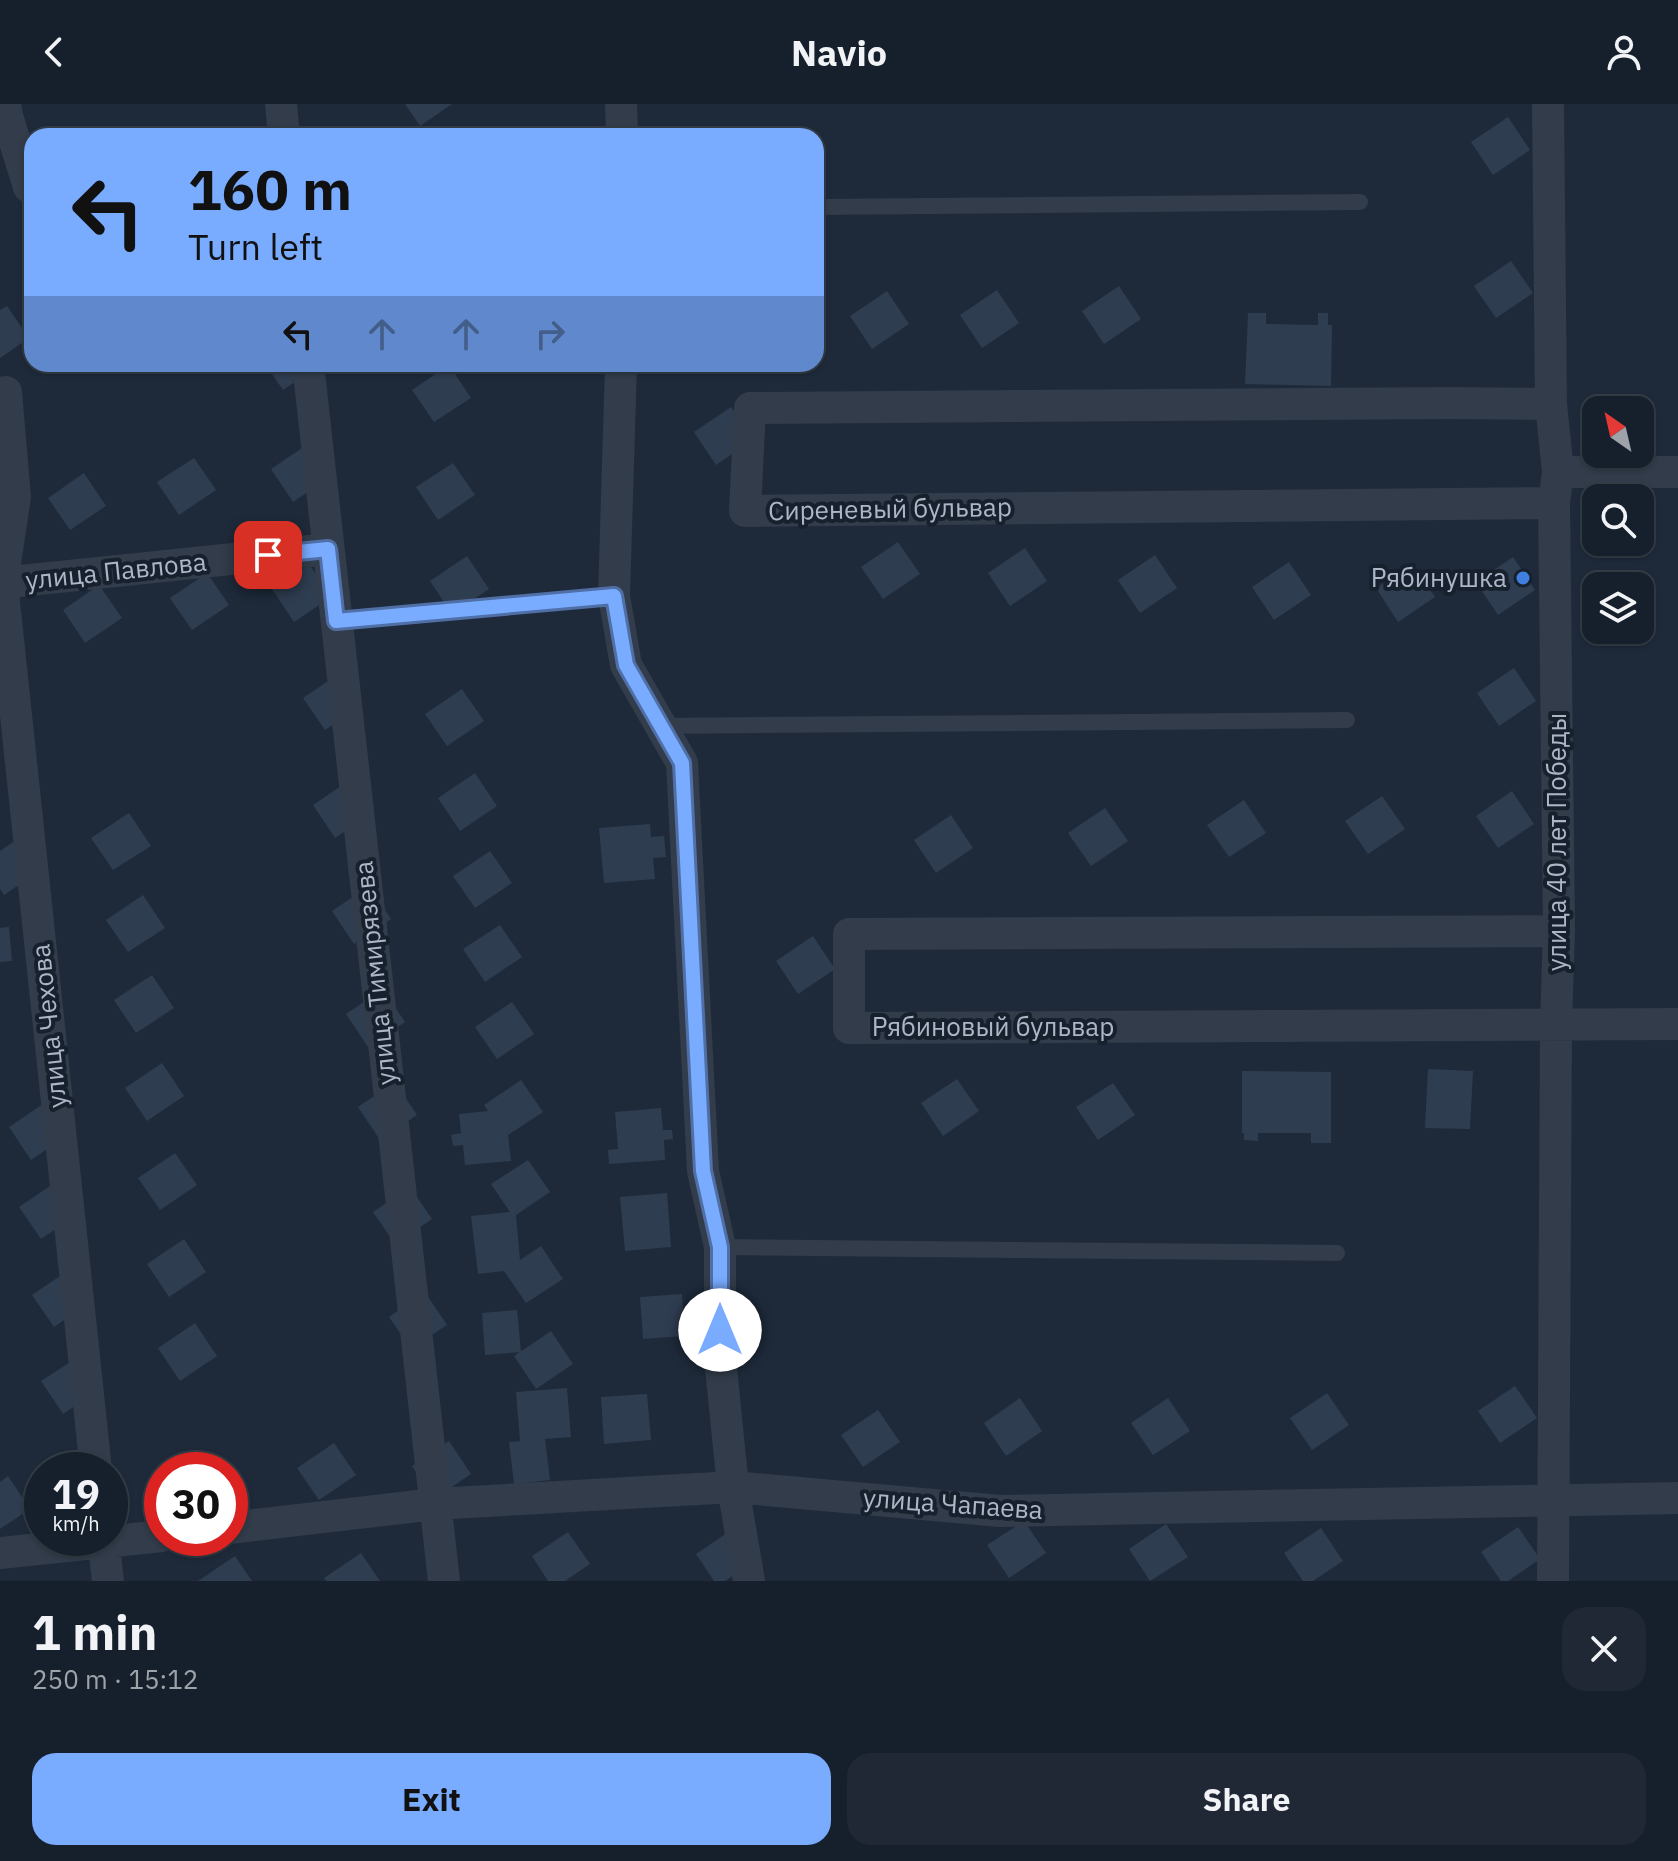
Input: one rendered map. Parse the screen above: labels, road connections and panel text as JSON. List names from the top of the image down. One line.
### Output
{"streets":{"street":["Сиреневый бульвар","улица Павлова","улица 40 лет Победы","улица Тимирязева","улица Чехова","Рябиновый бульвар","улица Чапаева"]},"crossings":[["Сиреневый бульвар","улица 40 лет Победы"],["улица Павлова","улица Тимирязева"],["улица Павлова","улица Чехова"],["улица 40 лет Победы","Рябиновый бульвар"],["улица 40 лет Победы","улица Чапаева"],["улица Тимирязева","улица Чапаева"]],"places":["Рябинушка"],"north":"top left","page":{"header":"Navio","turn":["160 m","Turn left"],"speed":"19 km/h","limit":"30","heading":["1 min","250 m · 15:12"],"buttons":["Exit","Share"]}}
